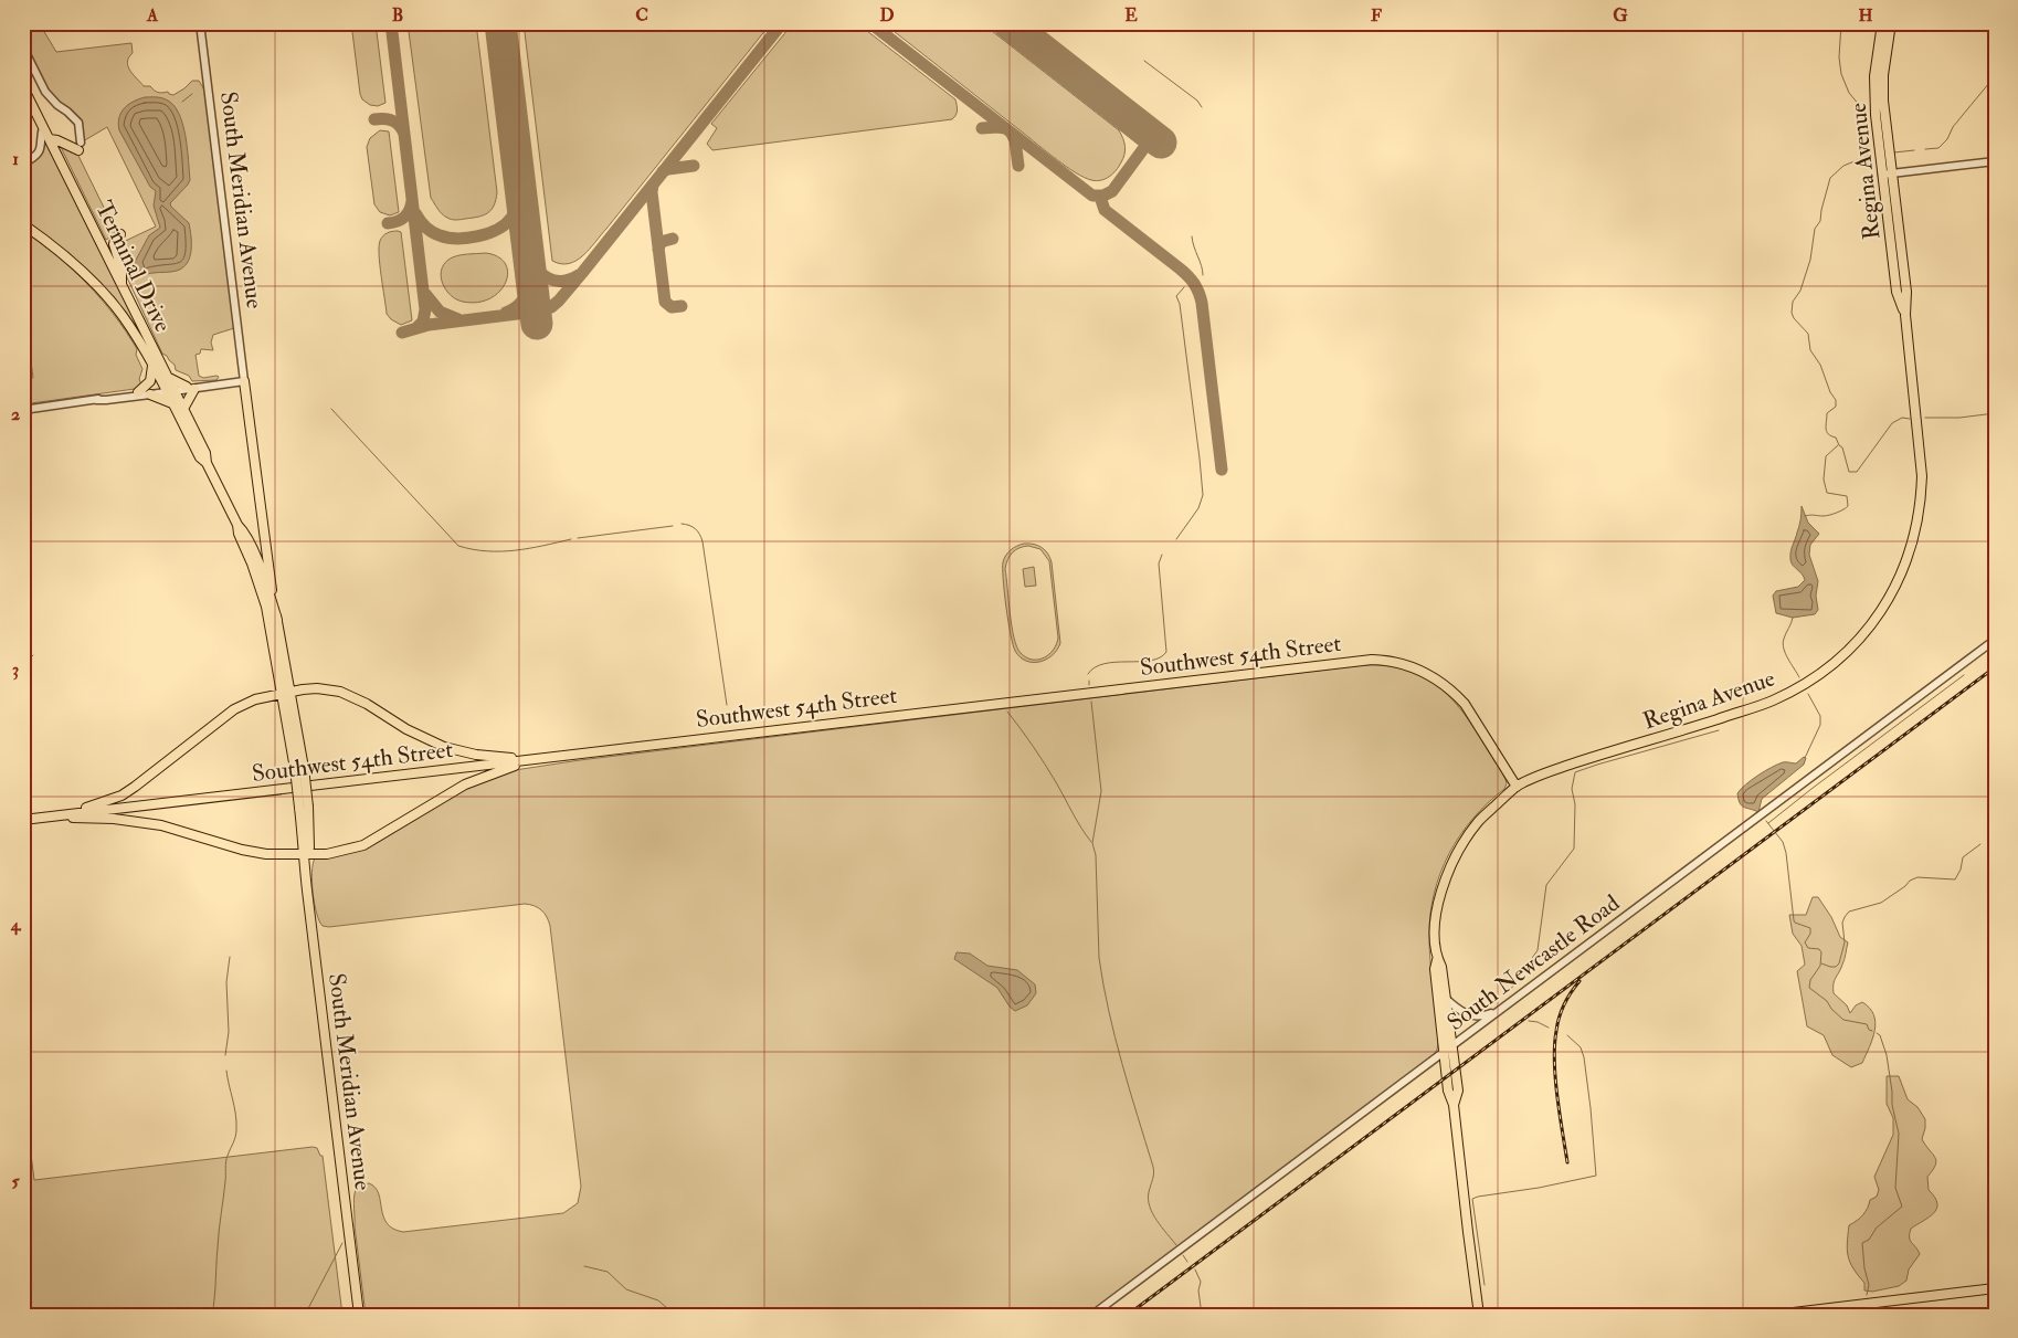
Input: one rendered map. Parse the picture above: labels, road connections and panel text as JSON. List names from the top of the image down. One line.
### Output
{"streets":{"main road":["Regina Avenue","South Meridian Avenue","Terminal Drive","Southwest 54th Street"],"street":["South Newcastle Road"]},"crossings":[["Regina Avenue","Southwest 54th Street"],["South Meridian Avenue","Terminal Drive"]],"grid":{"columns":["A","B","C","D","E","F","G","H"],"rows":["1","2","3","4","5"]}}
